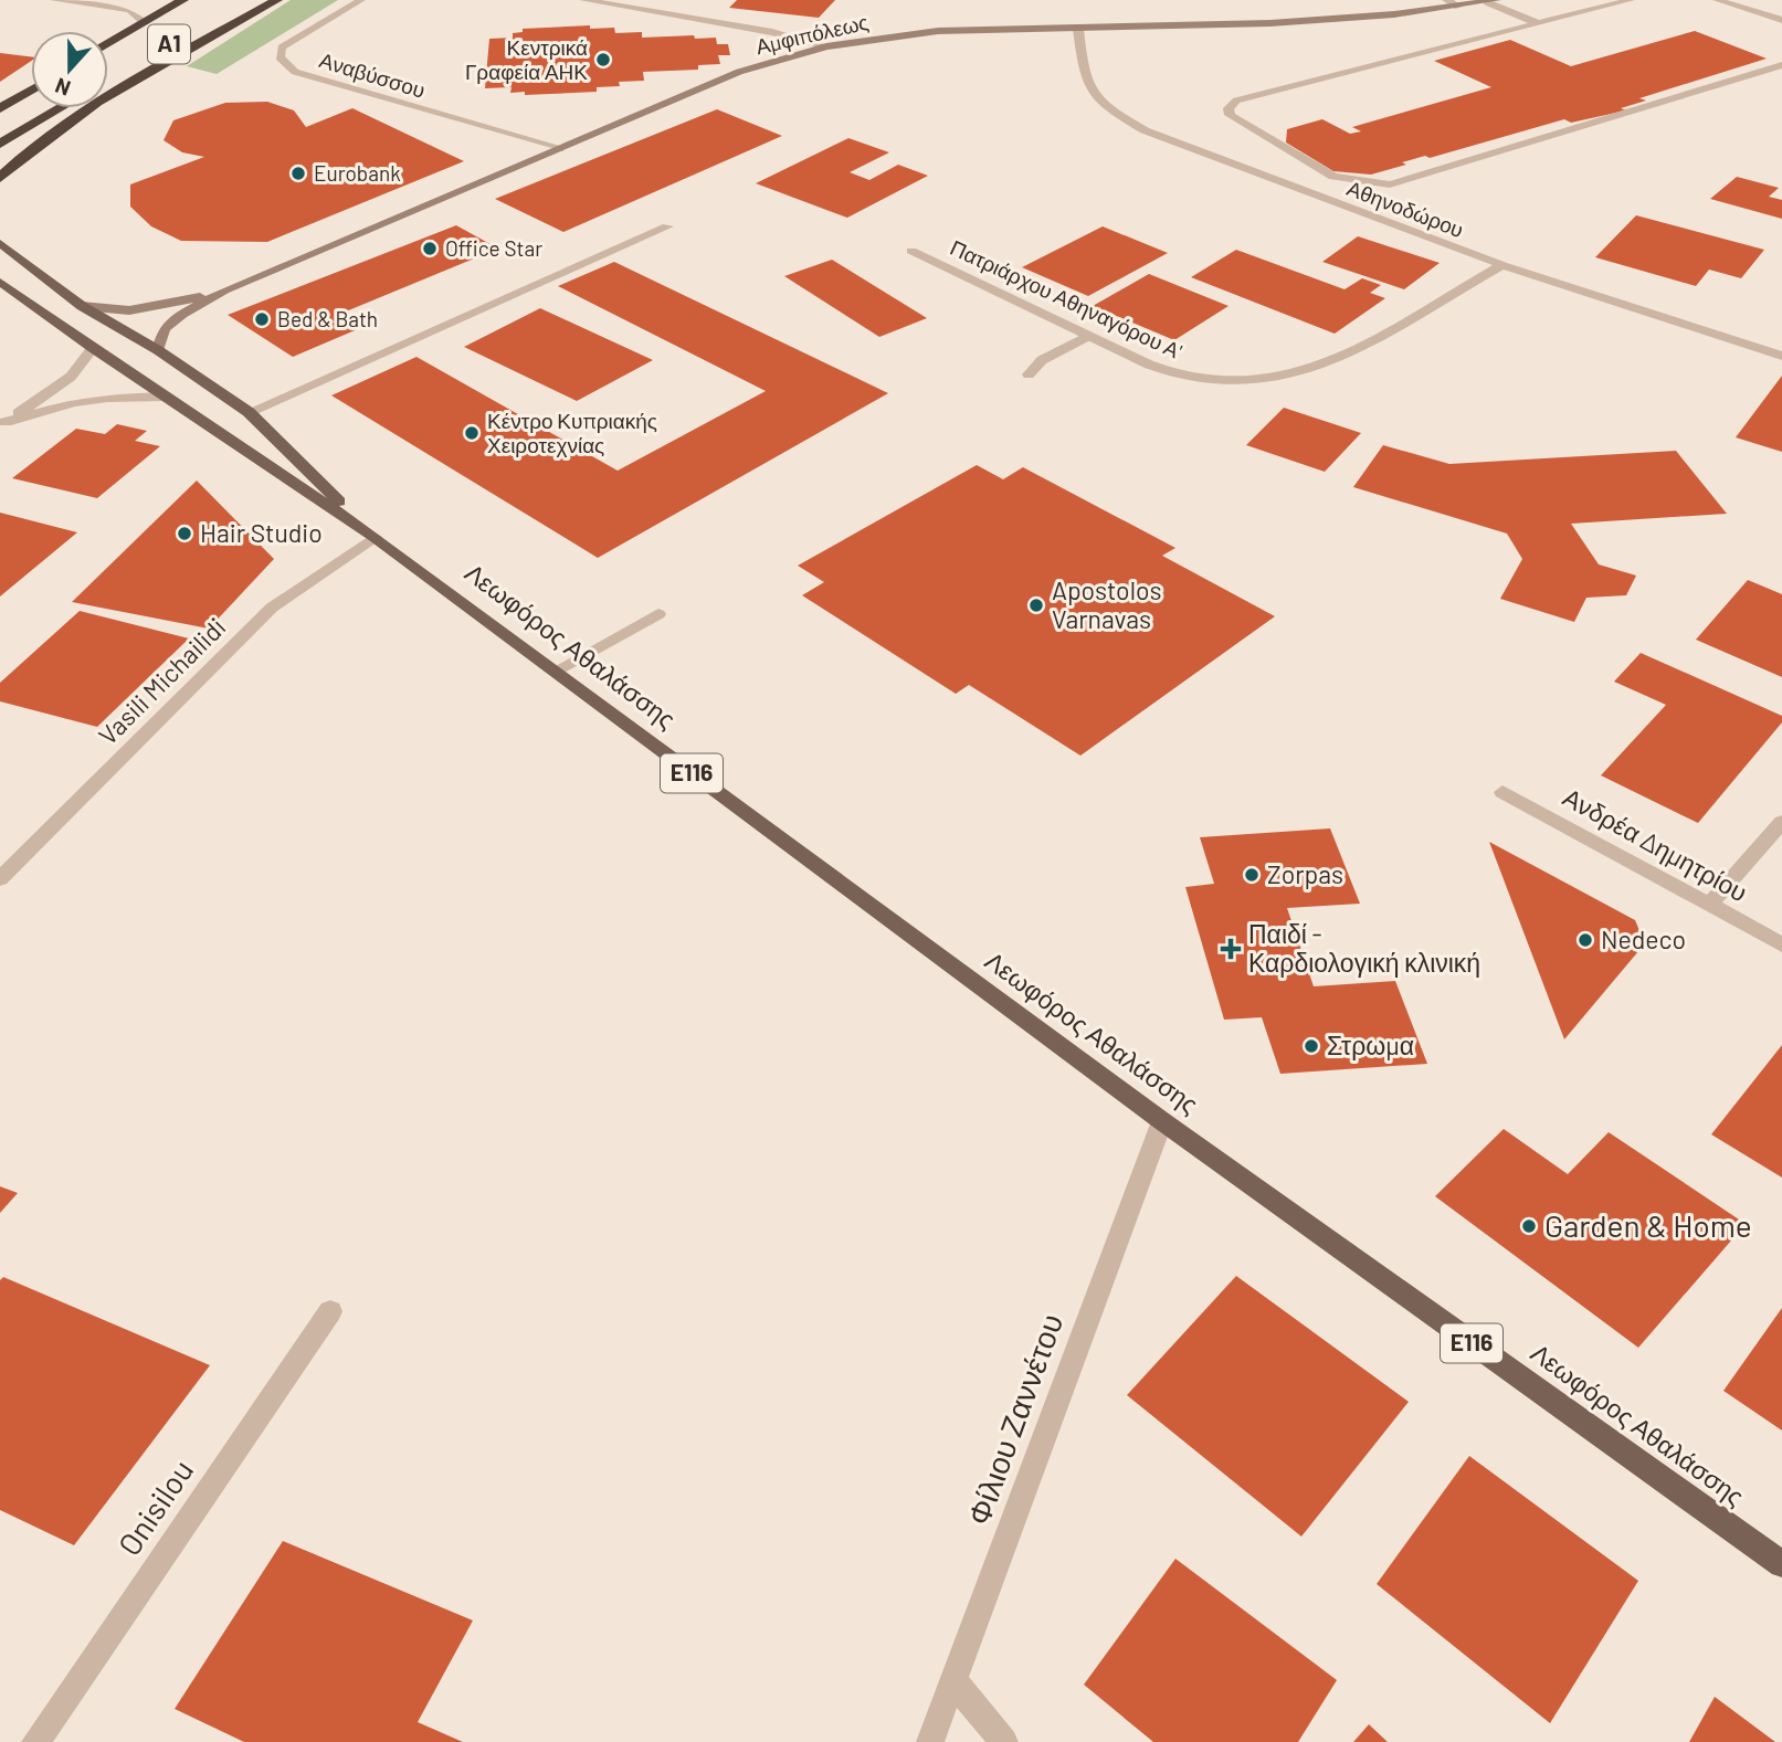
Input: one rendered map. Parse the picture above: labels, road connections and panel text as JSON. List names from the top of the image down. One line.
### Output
{"streets":{"highway":["A1"],"main road":["Λεωφόρος Αθαλάσσης","E116"],"street":["Αμφιπόλεως","Αναβύσσου","Αθηνοδώρου","Πατριάρχου Αθηναγόρου Α'","Vasili Michailidi","Ανδρέα Δημητρίου","Φίλιου Ζαννέτου","Onisilou"]},"crossings":[["Αμφιπόλεως","Αναβύσσου"],["Αμφιπόλεως","Αθηνοδώρου"],["Αμφιπόλεως","Λεωφόρος Αθαλάσσης"],["Αθηνοδώρου","Πατριάρχου Αθηναγόρου Α'"],["Λεωφόρος Αθαλάσσης","Vasili Michailidi"],["Λεωφόρος Αθαλάσσης","Φίλιου Ζαννέτου"]],"places":{"other":["Κεντρικά Γραφεία ΑΗΚ","Eurobank","Office Star","Bed & Bath","Κέντρο Κυπριακής Χειροτεχνίας","Hair Studio","Apostolos Varnavas","Zorpas","Nedeco","Στρωμα","Garden & Home"],"health":["Παιδί - Καρδιολογική κλινική"]},"north":"bottom"}
